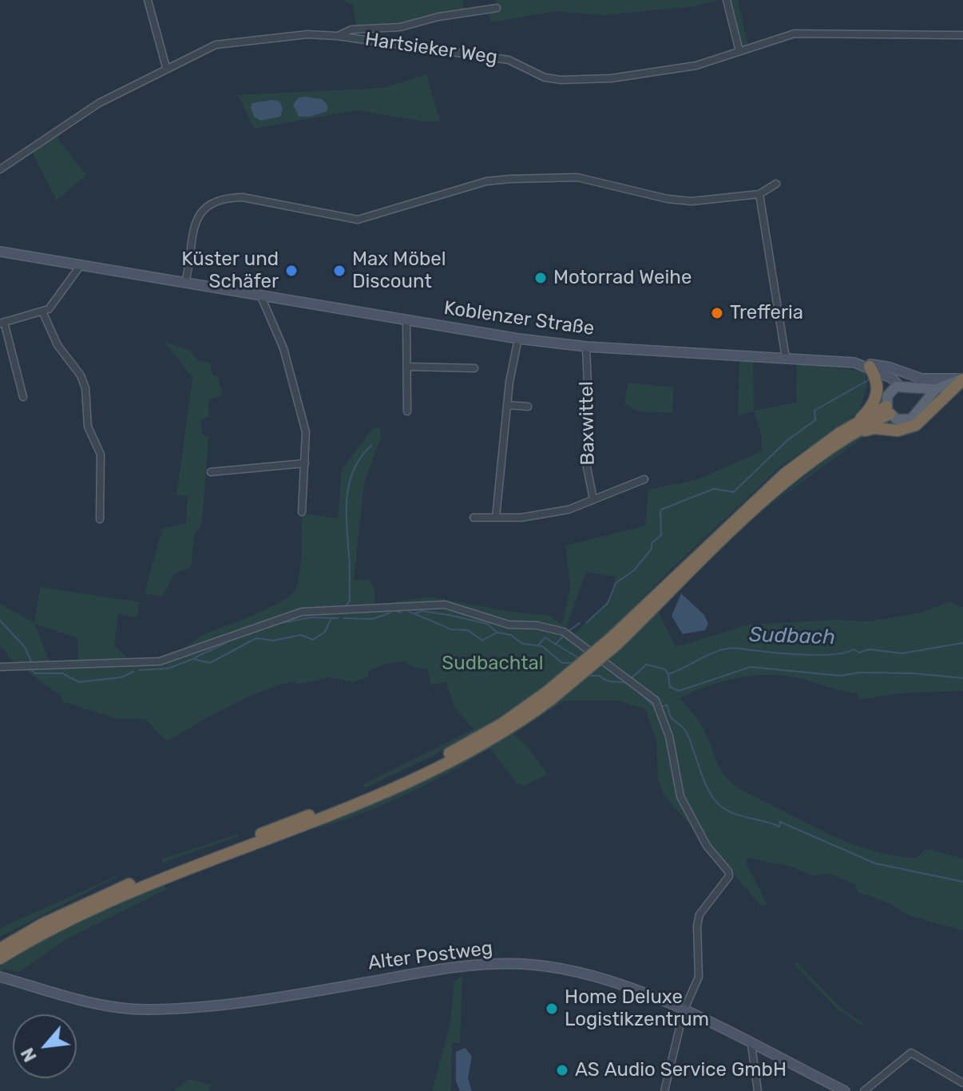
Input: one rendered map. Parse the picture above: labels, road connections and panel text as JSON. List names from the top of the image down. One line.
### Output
{"streets":{"main road":["Koblenzer Straße","Alter Postweg"],"street":["Hartsieker Weg","Baxwittel"]},"crossings":[["Koblenzer Straße","Baxwittel"]],"water":["Sudbach"],"parks":["Sudbachtal"],"places":["Küster und Schäfer","Max Möbel Discount","Motorrad Weihe","Trefferia","Home Deluxe Logistikzentrum","AS Audio Service GmbH"],"north":"bottom left"}
